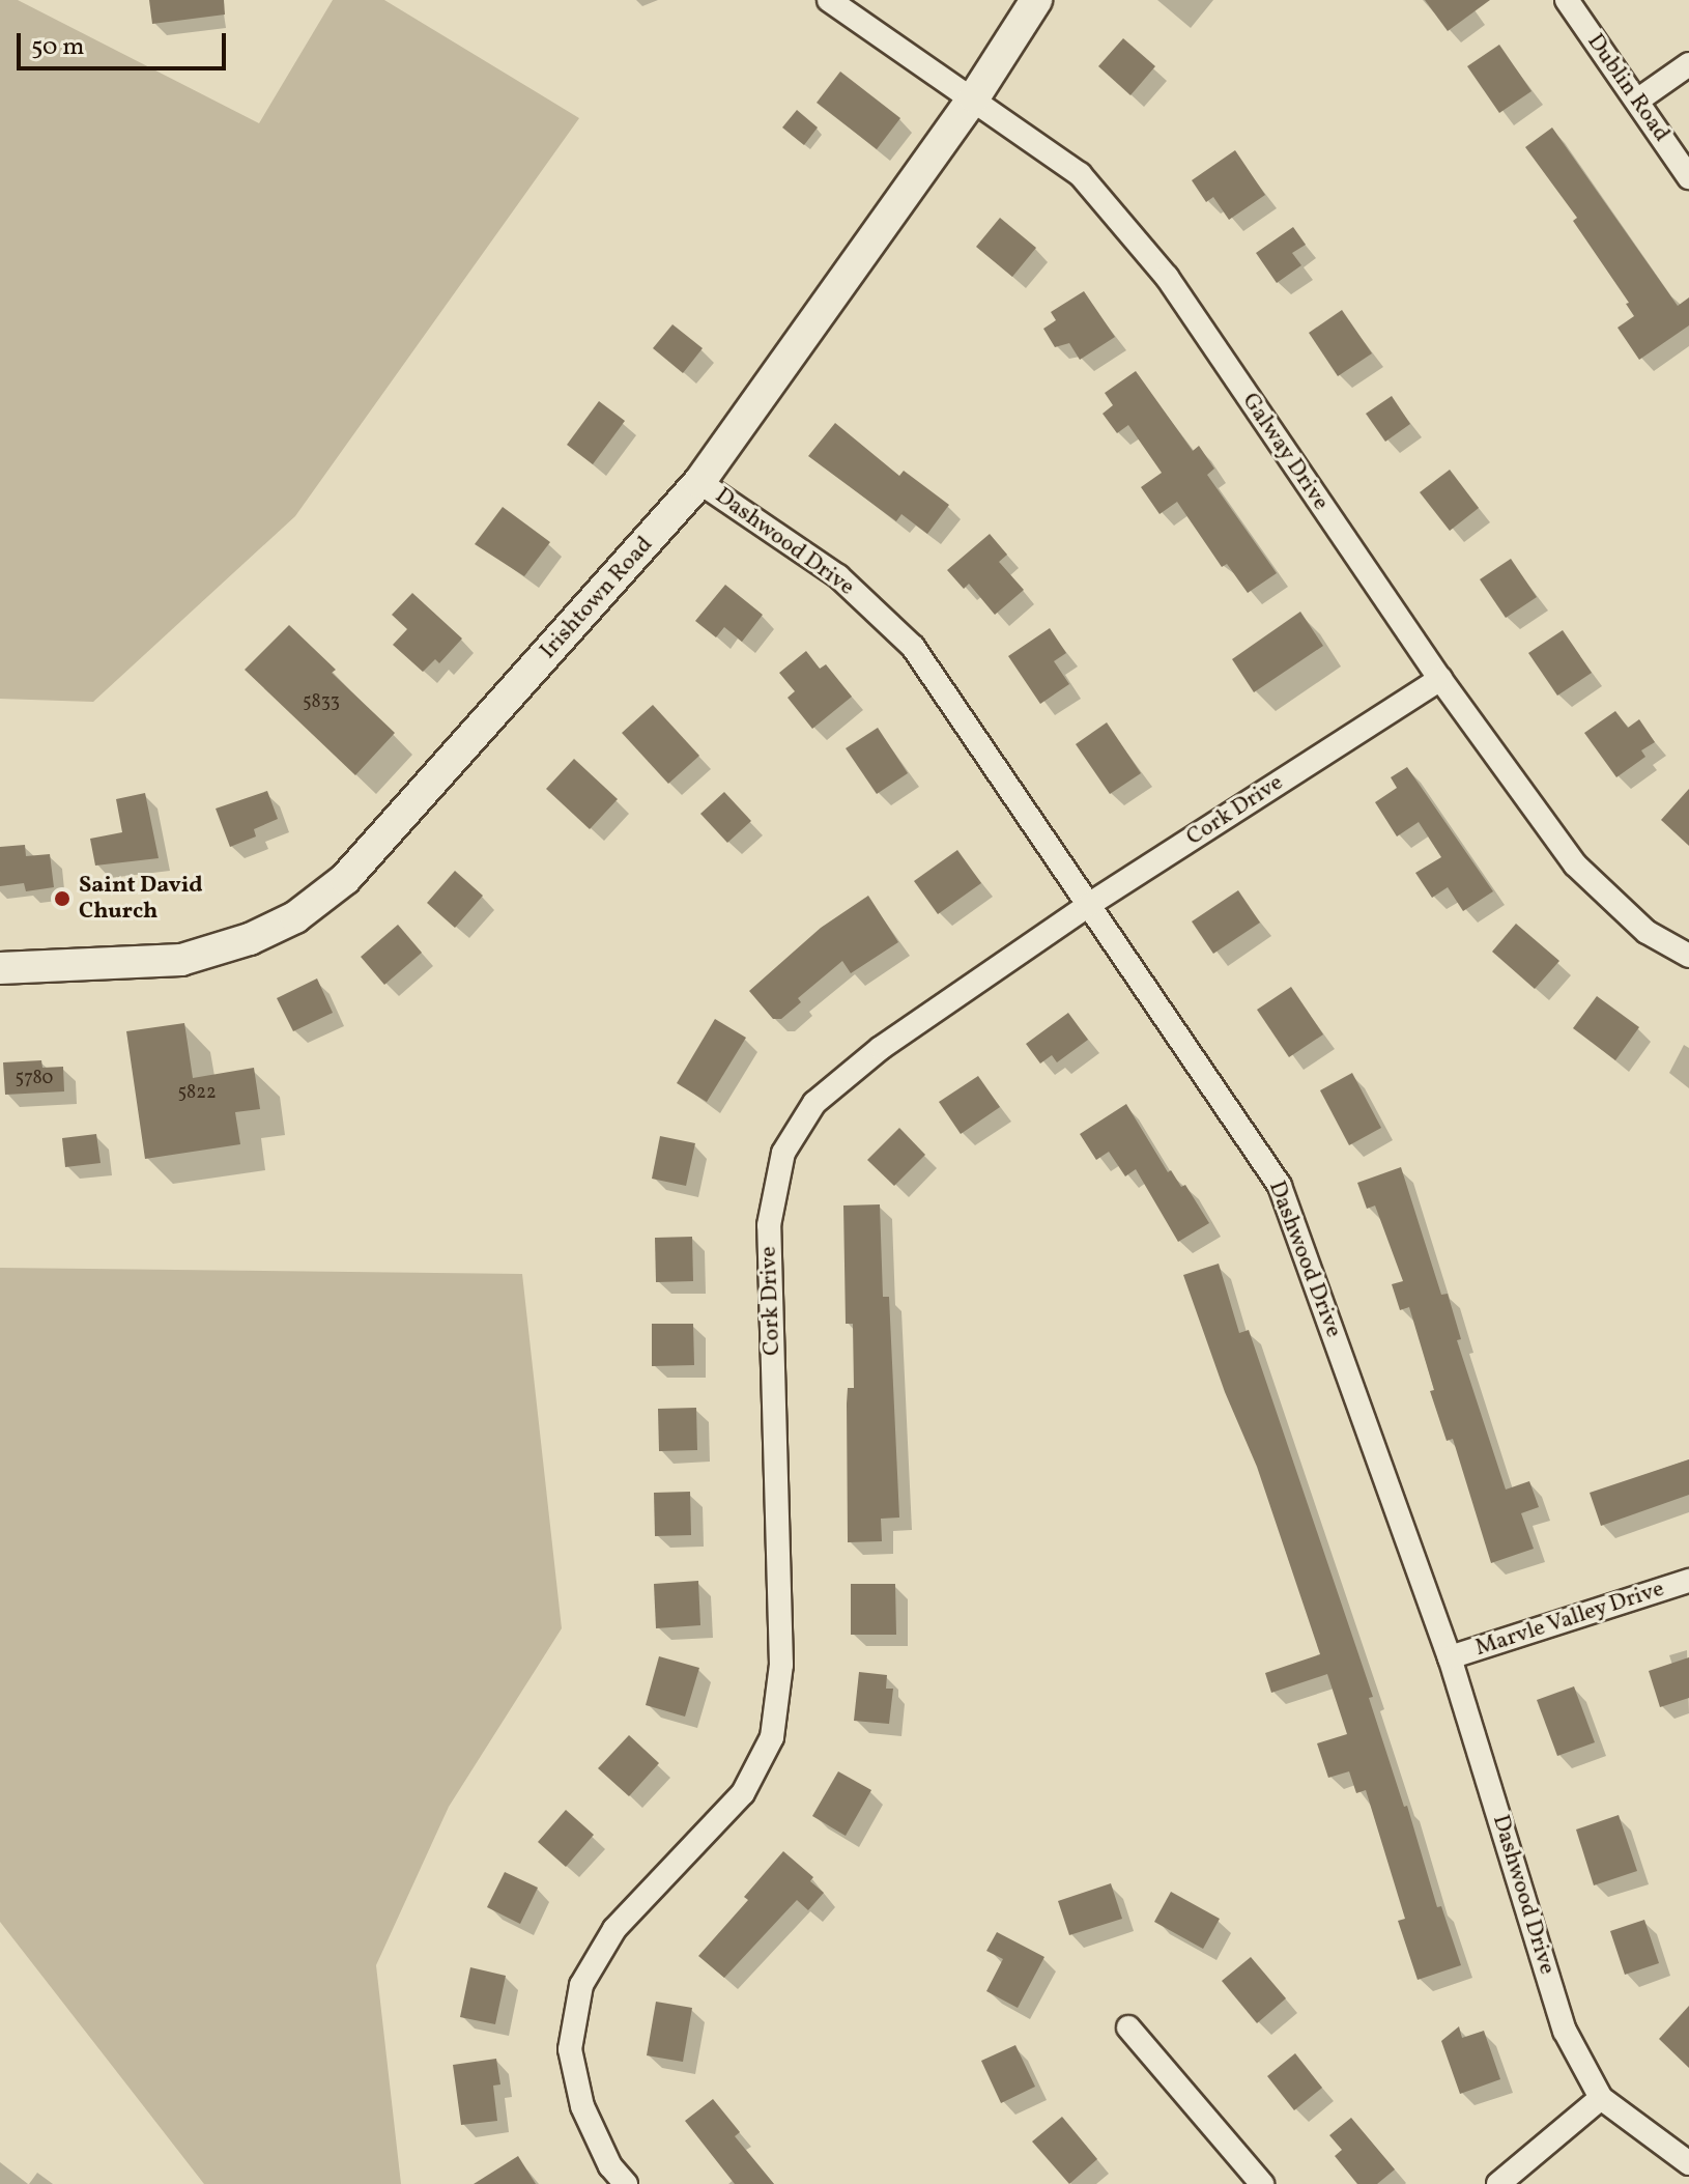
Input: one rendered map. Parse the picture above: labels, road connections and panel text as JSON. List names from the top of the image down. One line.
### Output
{"streets":{"street":["Dublin Road","Galway Drive","Dashwood Drive","Irishtown Road","Cork Drive","Marvle Valley Drive"]},"crossings":[["Galway Drive","Irishtown Road"],["Galway Drive","Cork Drive"],["Dashwood Drive","Irishtown Road"],["Dashwood Drive","Cork Drive"],["Dashwood Drive","Marvle Valley Drive"]],"places":["Saint David Church"],"house_numbers":["5833","5780","5822"],"scale_bar":"50 m"}
